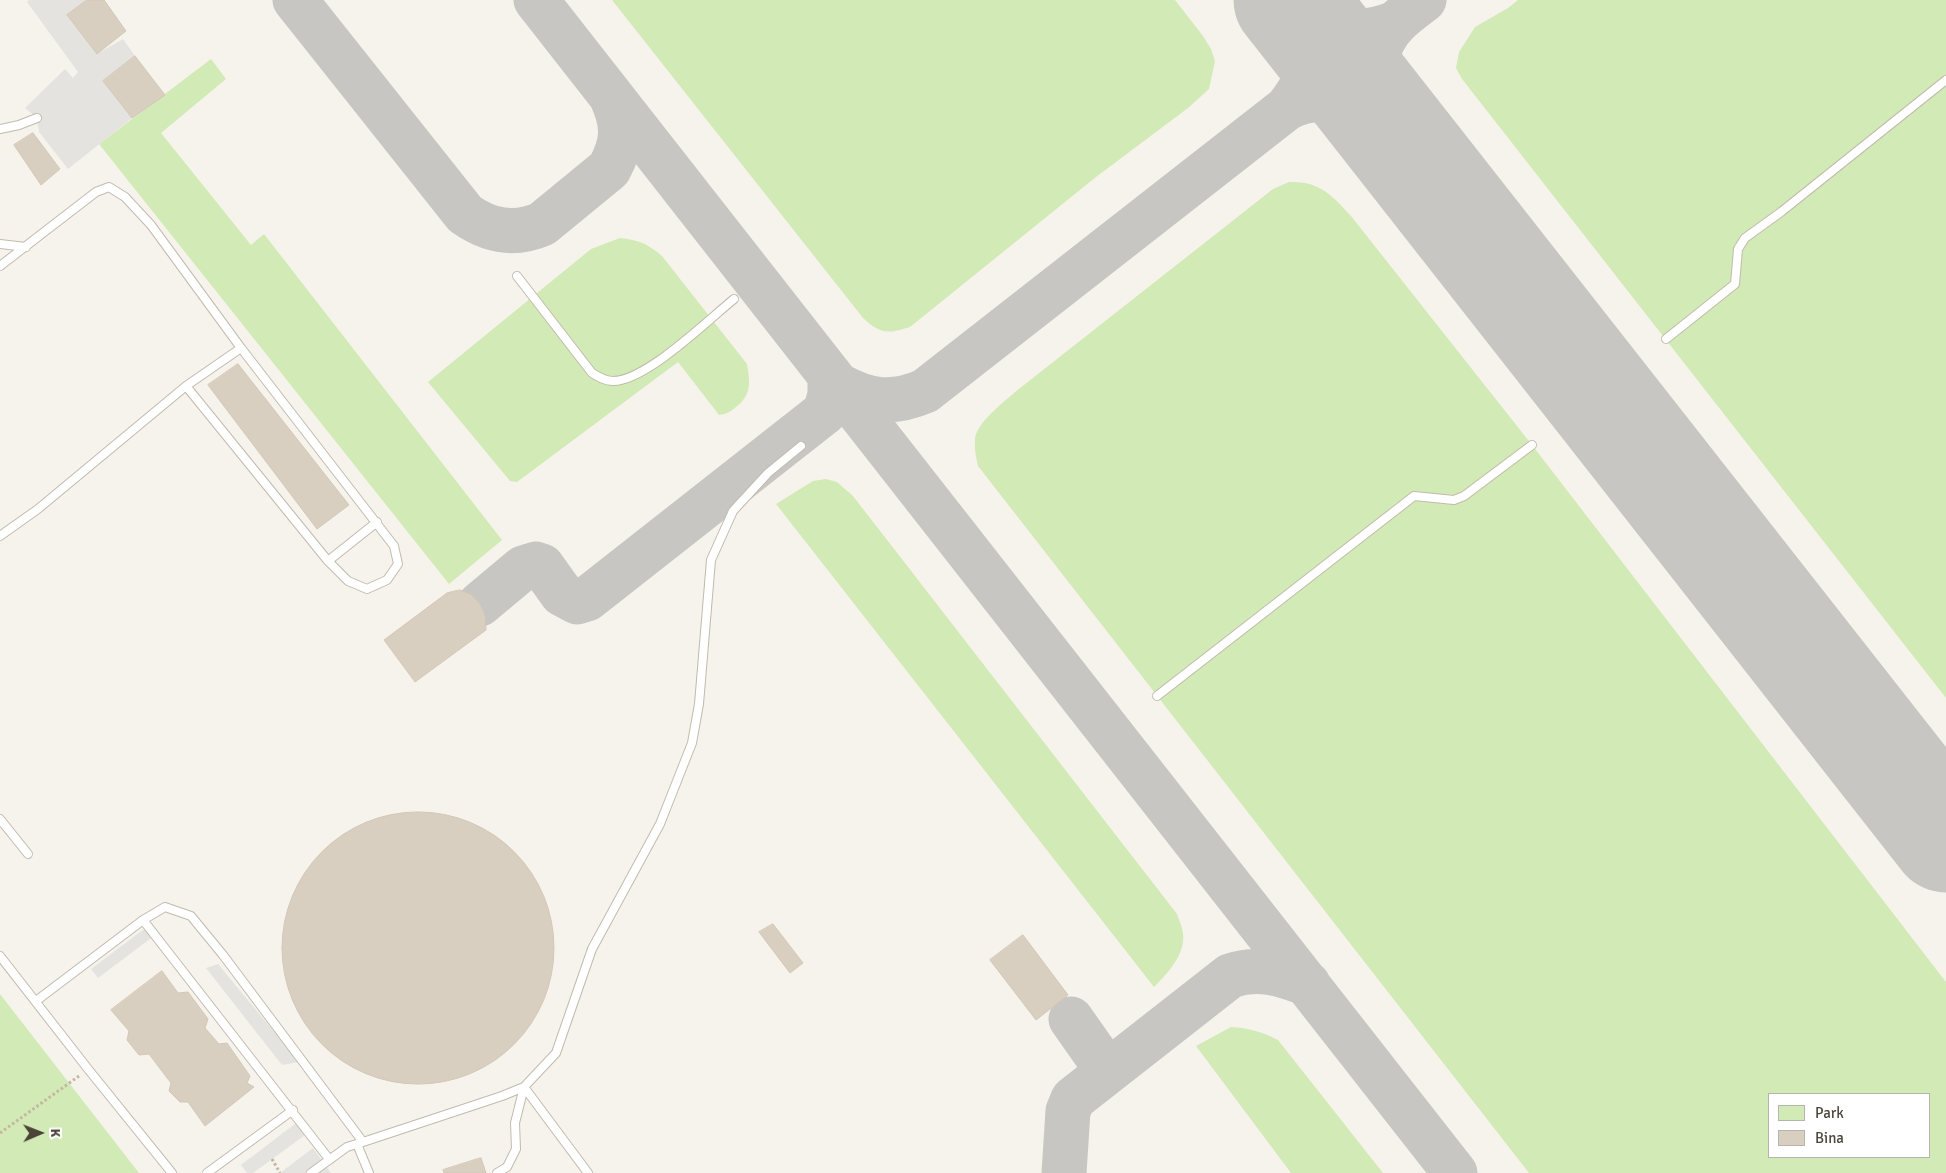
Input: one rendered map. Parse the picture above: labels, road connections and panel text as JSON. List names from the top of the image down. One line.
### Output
{"legend":["Park","Bina"],"north":"right"}
